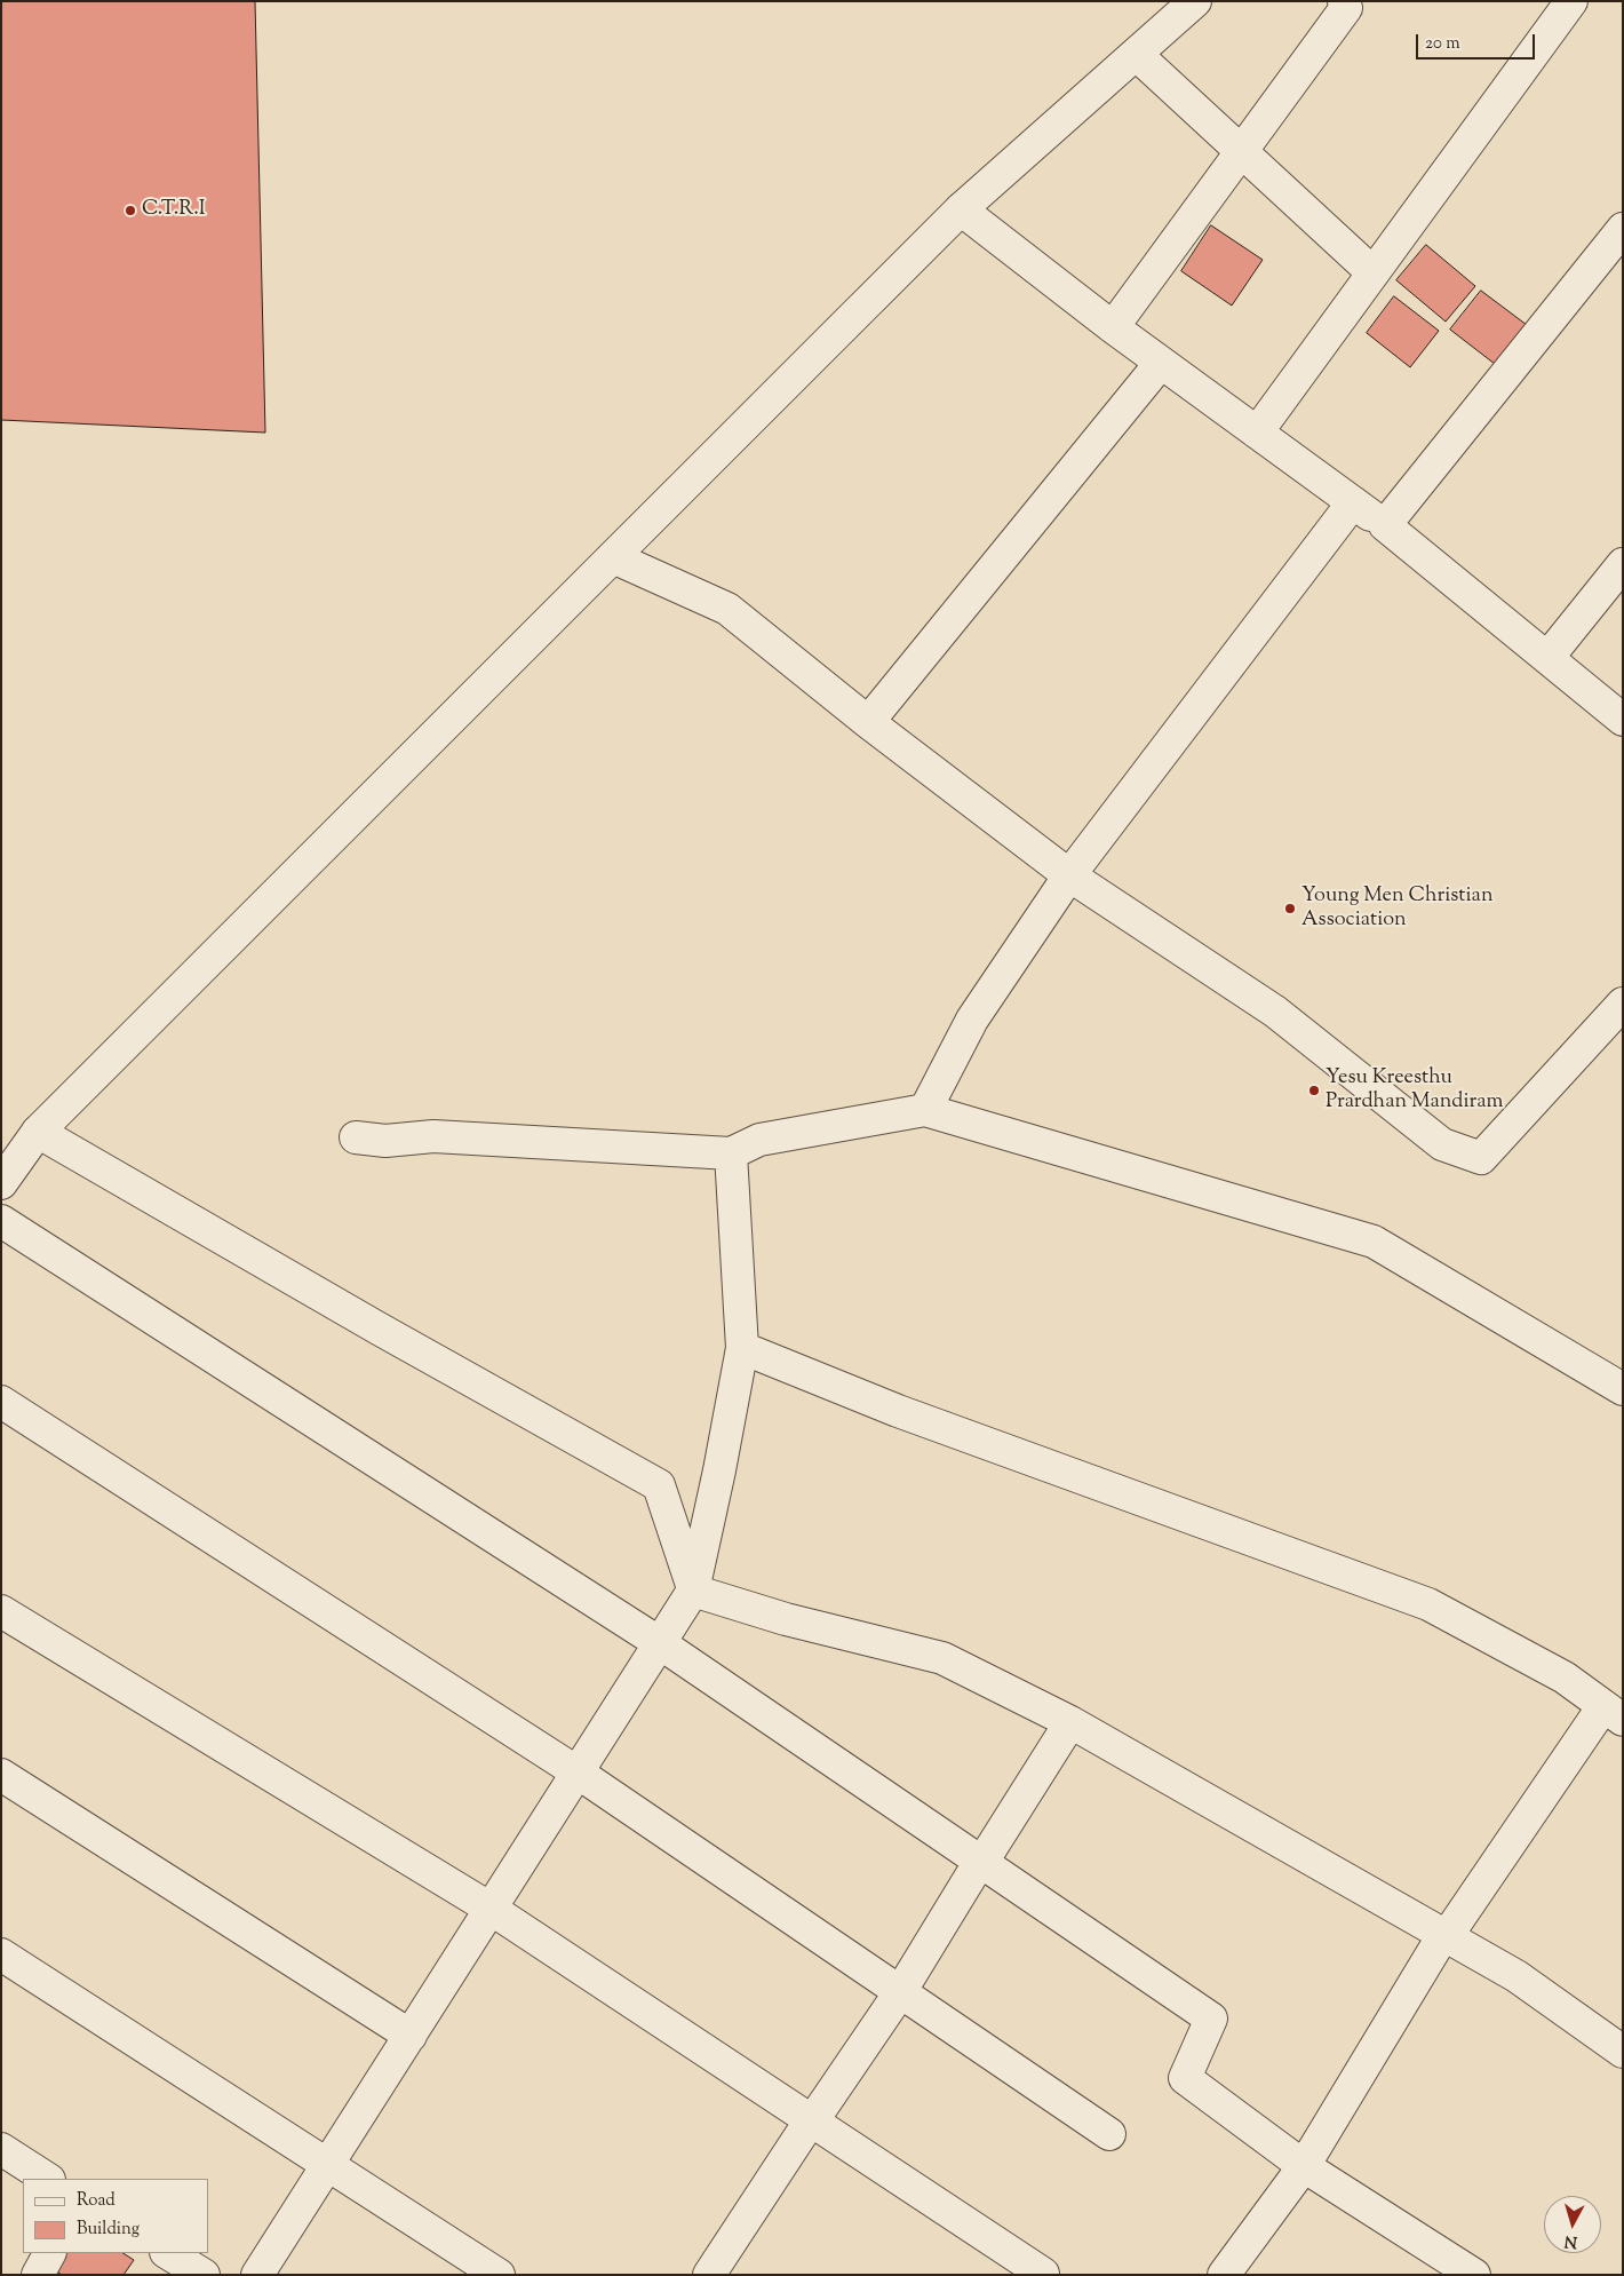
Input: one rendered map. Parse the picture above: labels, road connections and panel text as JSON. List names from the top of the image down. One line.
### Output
{"places":["C.T.R.I","Young Men Christian Association","Yesu Kreesthu Prardhan Mandiram"],"legend":["Road","Building"],"scale_bar":"20 m","north":"bottom"}
